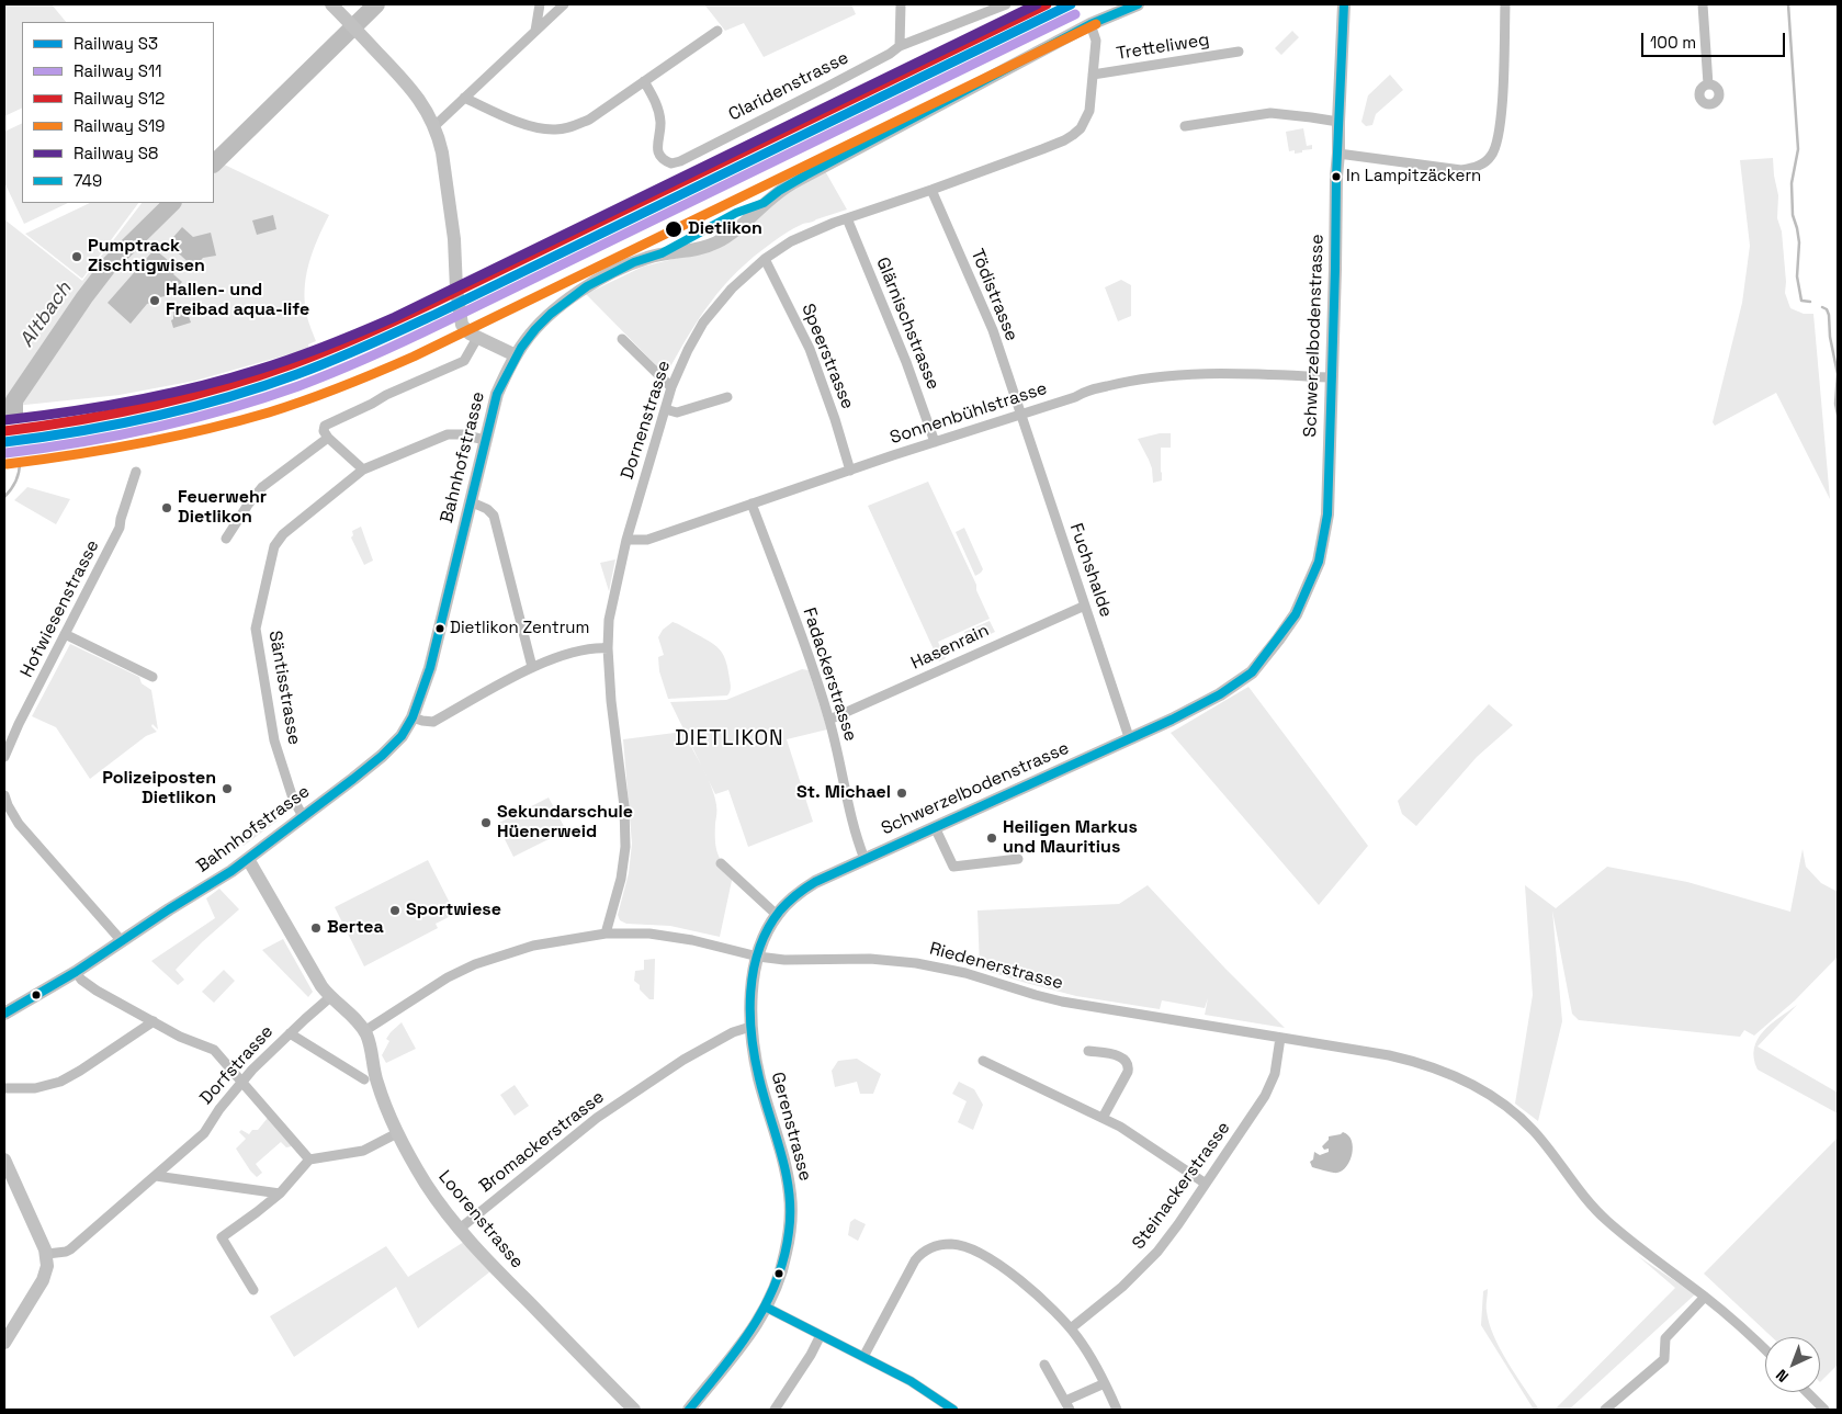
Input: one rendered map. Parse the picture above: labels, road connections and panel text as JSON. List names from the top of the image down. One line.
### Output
{"streets":{"street":["Tretteliweg","Claridenstrasse","Tödistrasse","Glärnischstrasse","Schwerzelbodenstrasse","Speerstrasse","Sonnenbühlstrasse","Dornenstrasse","Bahnhofstrasse","Fuchshalde","Hofwiesenstrasse","Hasenrain","Fadackerstrasse","Säntisstrasse","Riedenerstrasse","Dorfstrasse","Gerenstrasse","Bromackerstrasse","Steinackerstrasse","Loorenstrasse"]},"crossings":[["Tretteliweg","Dornenstrasse"],["Tödistrasse","Sonnenbühlstrasse"],["Tödistrasse","Dornenstrasse"],["Tödistrasse","Fuchshalde"],["Glärnischstrasse","Sonnenbühlstrasse"],["Glärnischstrasse","Dornenstrasse"],["Schwerzelbodenstrasse","Sonnenbühlstrasse"],["Schwerzelbodenstrasse","Fuchshalde"],["Schwerzelbodenstrasse","Fadackerstrasse"],["Schwerzelbodenstrasse","Riedenerstrasse"],["Schwerzelbodenstrasse","Gerenstrasse"],["Speerstrasse","Sonnenbühlstrasse"],["Speerstrasse","Dornenstrasse"],["Sonnenbühlstrasse","Dornenstrasse"],["Sonnenbühlstrasse","Fuchshalde"],["Sonnenbühlstrasse","Fadackerstrasse"],["Dornenstrasse","Bahnhofstrasse"],["Dornenstrasse","Riedenerstrasse"],["Bahnhofstrasse","Säntisstrasse"],["Fuchshalde","Hasenrain"],["Hasenrain","Fadackerstrasse"],["Riedenerstrasse","Gerenstrasse"],["Riedenerstrasse","Steinackerstrasse"],["Riedenerstrasse","Loorenstrasse"],["Dorfstrasse","Loorenstrasse"],["Gerenstrasse","Bromackerstrasse"],["Bromackerstrasse","Loorenstrasse"]],"districts":["DIETLIKON"],"water":["Altbach"],"places":["In Lampitzäckern","Dietlikon","Pumptrack Zischtigwisen","Hallen- und Freibad aqua-life","Feuerwehr Dietlikon","Dietlikon Zentrum","Polizeiposten Dietlikon","St. Michael","Sekundarschule Hüenerweid","Heiligen Markus und Mauritius","Sportwiese","Bertea"],"lines":["rail line S3","rail line S12","rail line S8","transit line 749","rail line S11","rail line S19"],"legend":["Railway S3","Railway S11","Railway S12","Railway S19","Railway S8","749"],"scale_bar":"100 m","north":"bottom left"}
